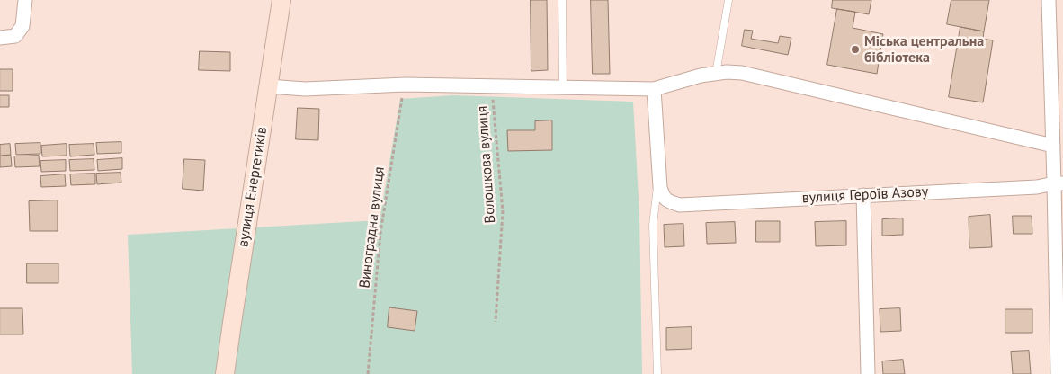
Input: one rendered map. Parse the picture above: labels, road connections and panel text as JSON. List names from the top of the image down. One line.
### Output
{"streets":{"street":["вулиця Енергетиків","вулиця Героїв Азову"],"path":["Волошкова вулиця","Виноградна вулиця"]},"places":["Міська центральна бібліотека"]}
